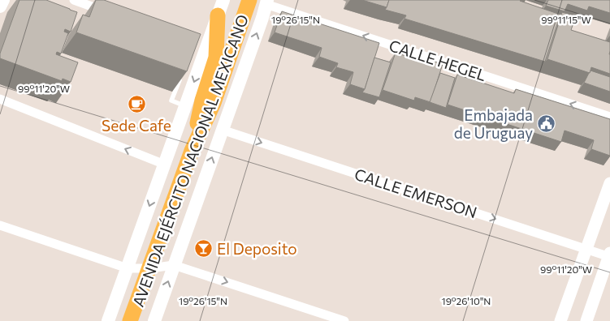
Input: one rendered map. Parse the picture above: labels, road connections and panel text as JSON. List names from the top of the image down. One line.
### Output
{"streets":{"main road":["AVENIDA EJÉRCITO NACIONAL MEXICANO"],"street":["CALLE HEGEL","CALLE EMERSON"]},"crossings":[["CALLE HEGEL","AVENIDA EJÉRCITO NACIONAL MEXICANO"],["AVENIDA EJÉRCITO NACIONAL MEXICANO","CALLE EMERSON"]],"one_way":["CALLE HEGEL","CALLE EMERSON"],"places":{"cafe":["Sede Cafe"],"public building":["Embajada de Uruguay"],"bar":["El Deposito"]},"coordinates":["19°26'15\"N","99°11'15\"W","99°11'20\"W","19°26'10\"N"]}
